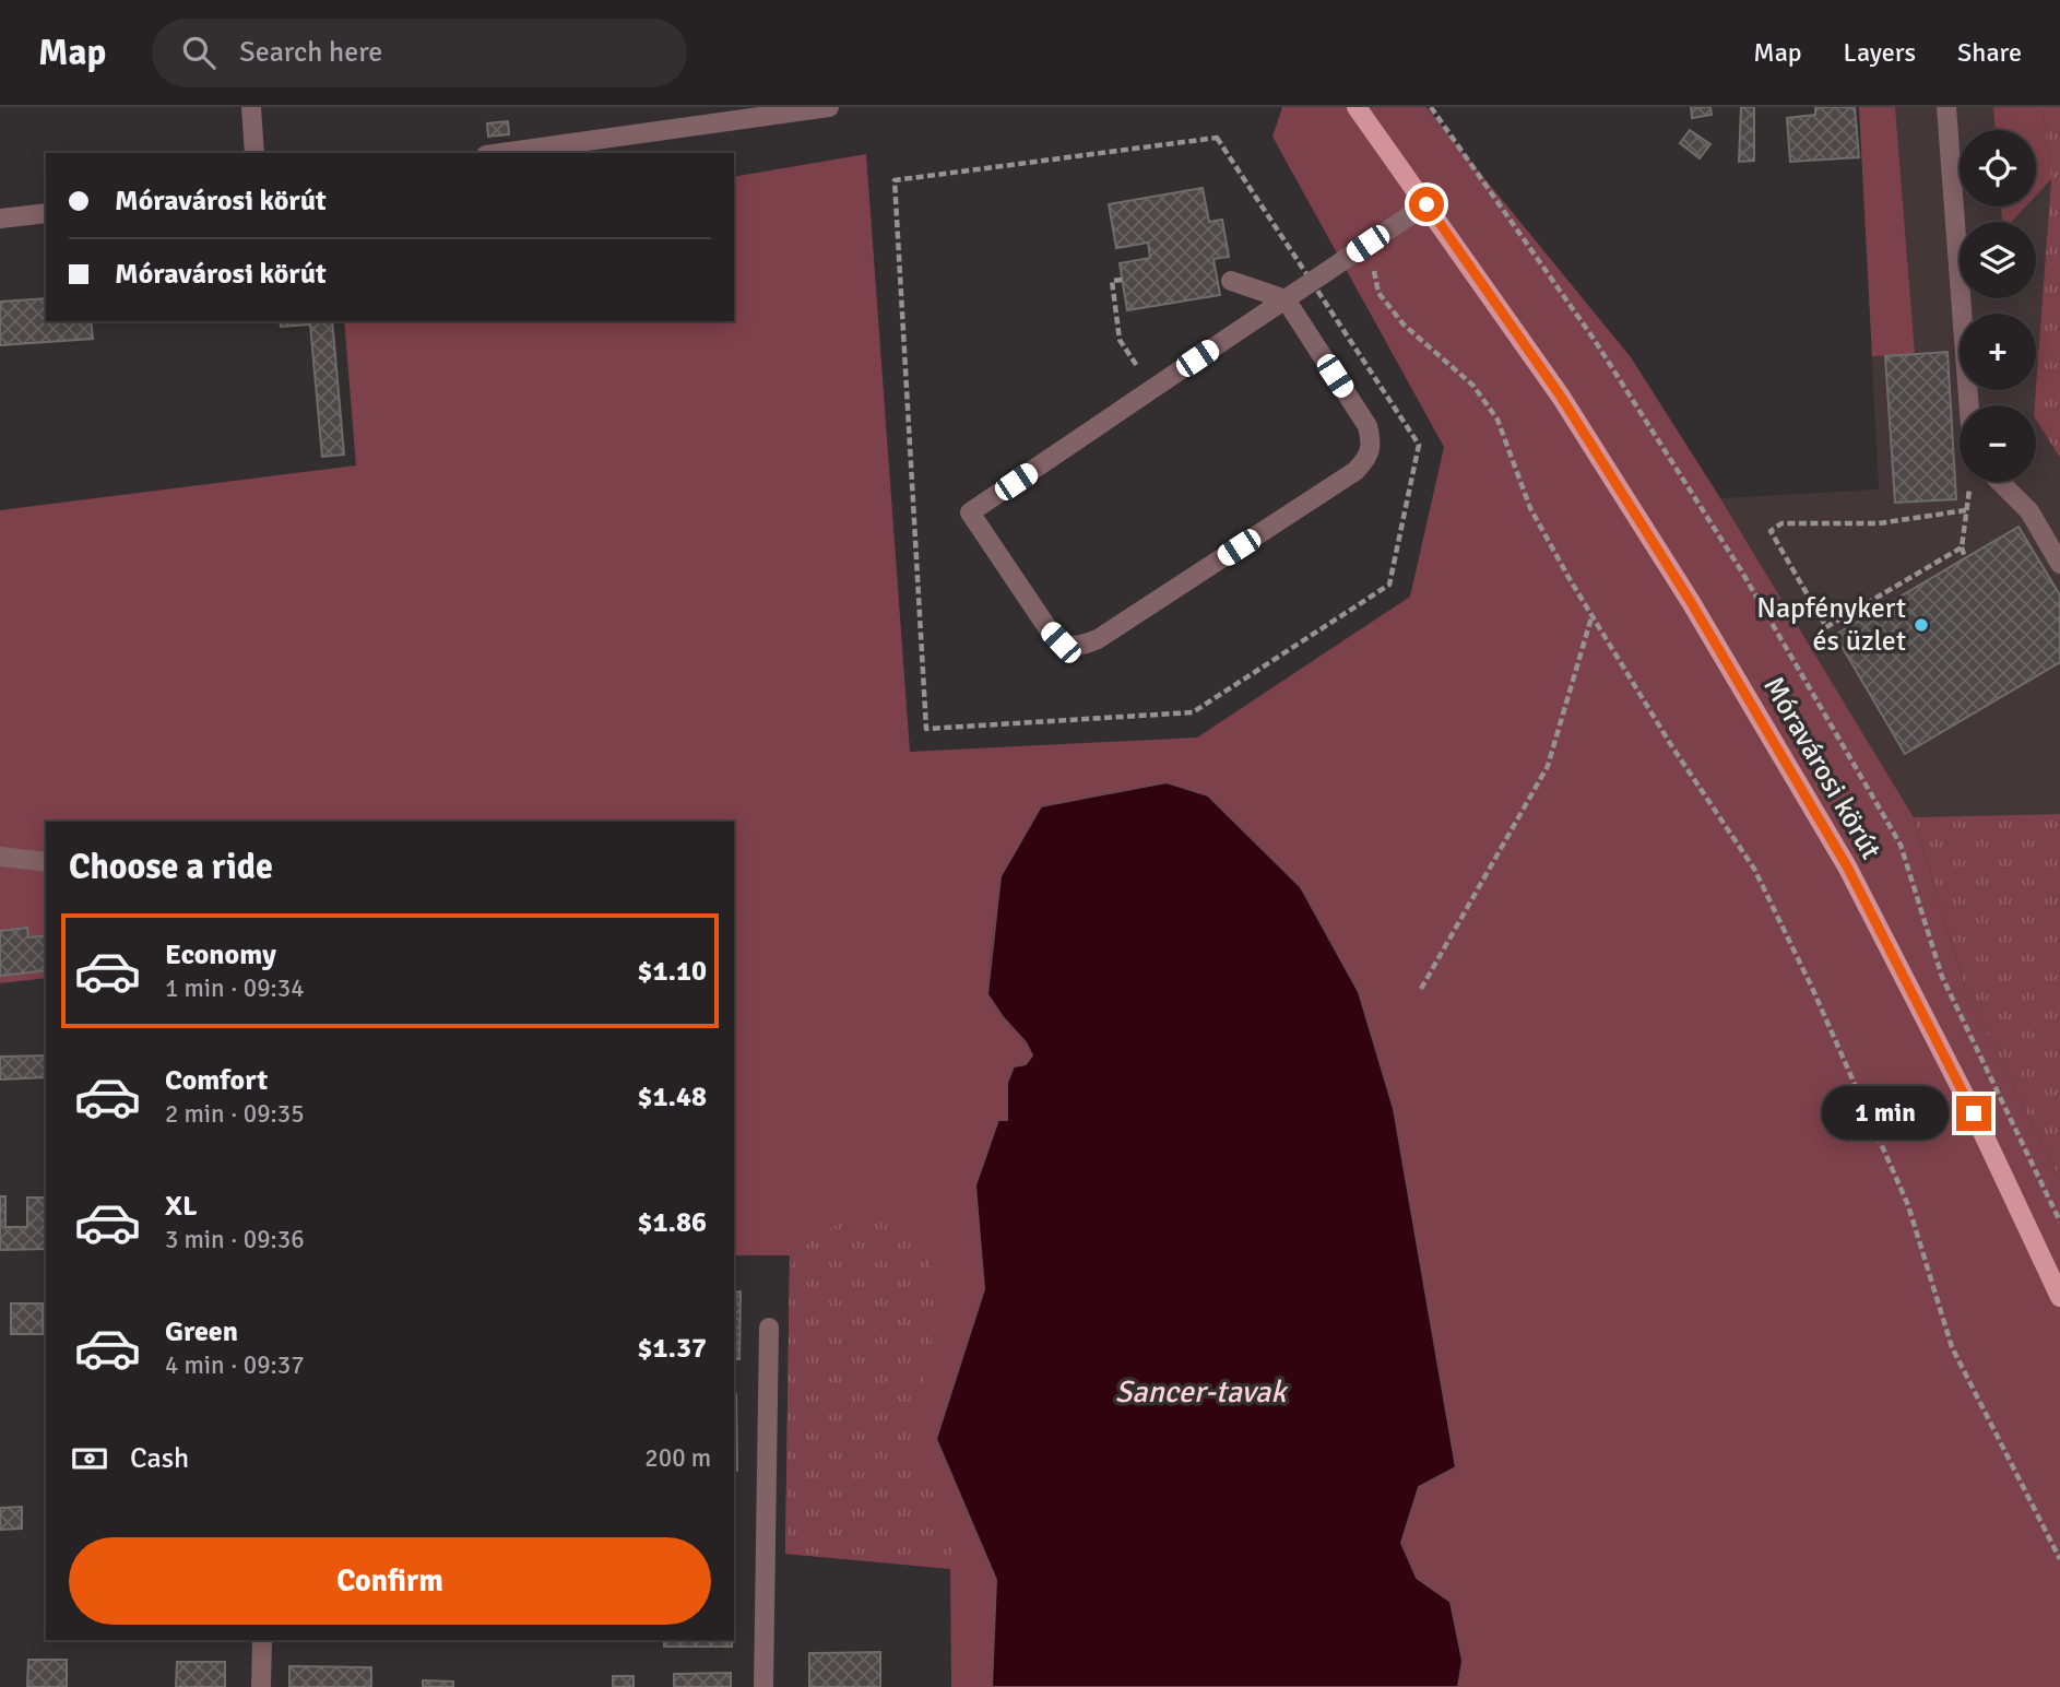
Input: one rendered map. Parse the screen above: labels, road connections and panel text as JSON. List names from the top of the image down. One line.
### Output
{"streets":{"main road":["Móravárosi körút"]},"water":["Sancer-tavak"],"places":["Napfénykert és üzlet"],"page":{"header":"Map","search":"Search here","nav":["Map","Layers","Share"],"map_buttons":["+","−"],"banner":["Móravárosi körút","Móravárosi körút"],"heading":"Choose a ride","list":[{"name":"Economy","note":"1 min · 09:34","value":"$1.10"},{"name":"Comfort","note":"2 min · 09:35","value":"$1.48"},{"name":"XL","note":"3 min · 09:36","value":"$1.86"},{"name":"Green","note":"4 min · 09:37","value":"$1.37"}],"bubble":"1 min","pay":["Cash","200 m"],"buttons":"Confirm"}}
